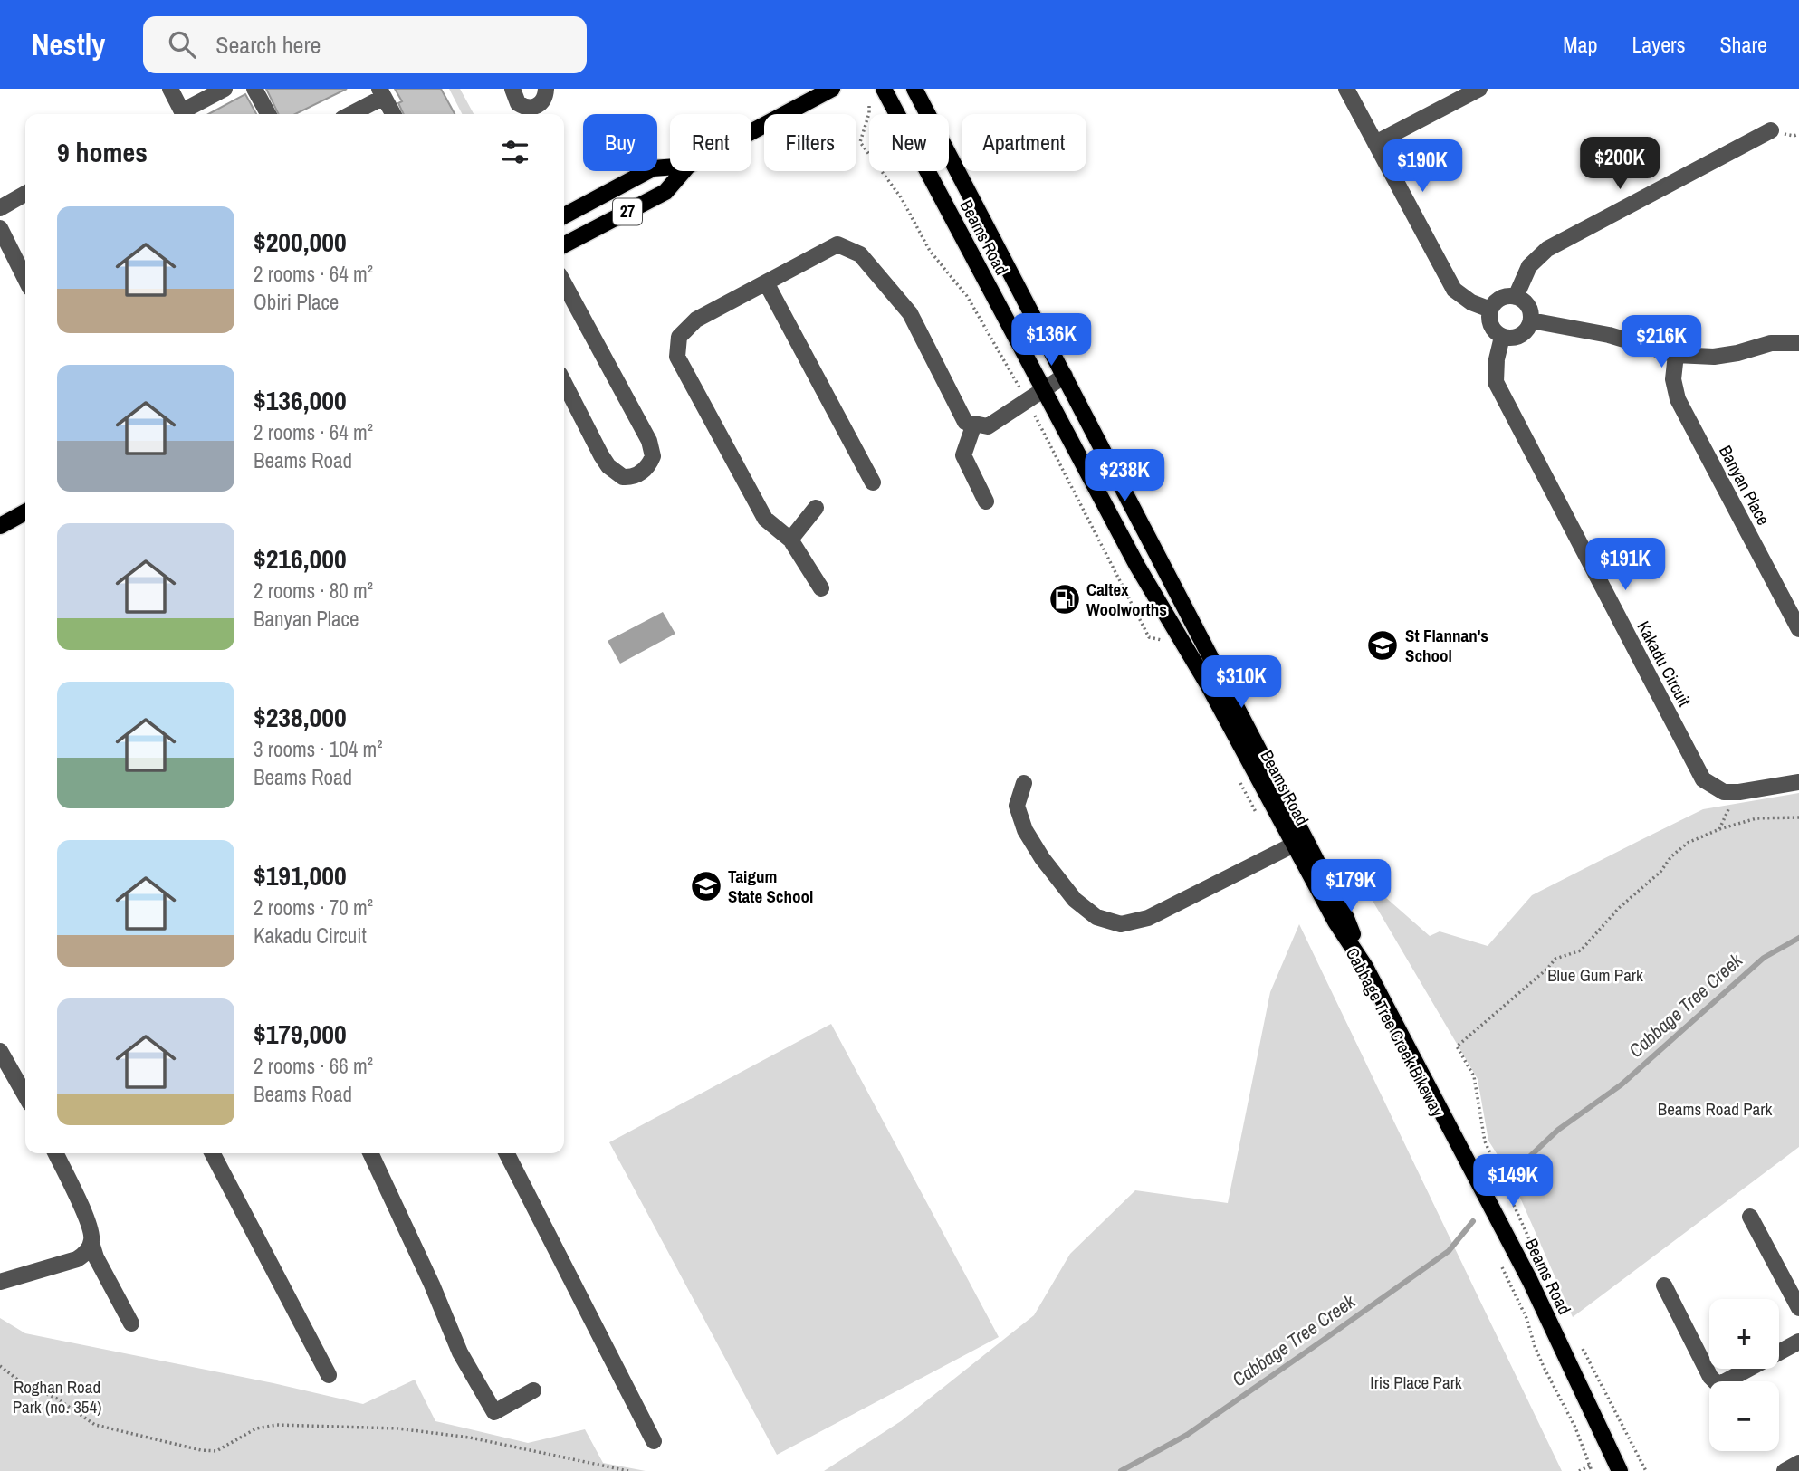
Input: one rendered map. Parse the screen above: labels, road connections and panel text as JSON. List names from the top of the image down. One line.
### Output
{"streets":{"main road":["27","Beams Road"],"street":["Banyan Place","Kakadu Circuit"]},"water":["Cabbage Tree Creek"],"parks":["Blue Gum Park","Beams Road Park","Iris Place Park","Roghan Road Park (no. 354)"],"places":{"fuel station":["Caltex Woolworths"],"school or university":["St Flannan's School","Taigum State School"]},"page":{"header":"Nestly","search":"Search here","nav":["Map","Layers","Share"],"chip":["Buy","Rent","Filters","New","Apartment"],"heading":"9 homes","price":["$200K","$190K","$136K","$216K","$238K","$191K","$310K","$179K","$149K"],"list":[{"name":"$200,000","note":"2 rooms · 64 m² · Obiri Place"},{"name":"$136,000","note":"2 rooms · 64 m² · Beams Road"},{"name":"$216,000","note":"2 rooms · 80 m² · Banyan Place"},{"name":"$238,000","note":"3 rooms · 104 m² · Beams Road"},{"name":"$191,000","note":"2 rooms · 70 m² · Kakadu Circuit"},{"name":"$179,000","note":"2 rooms · 66 m² · Beams Road"}],"map_buttons":["+","−"]}}
